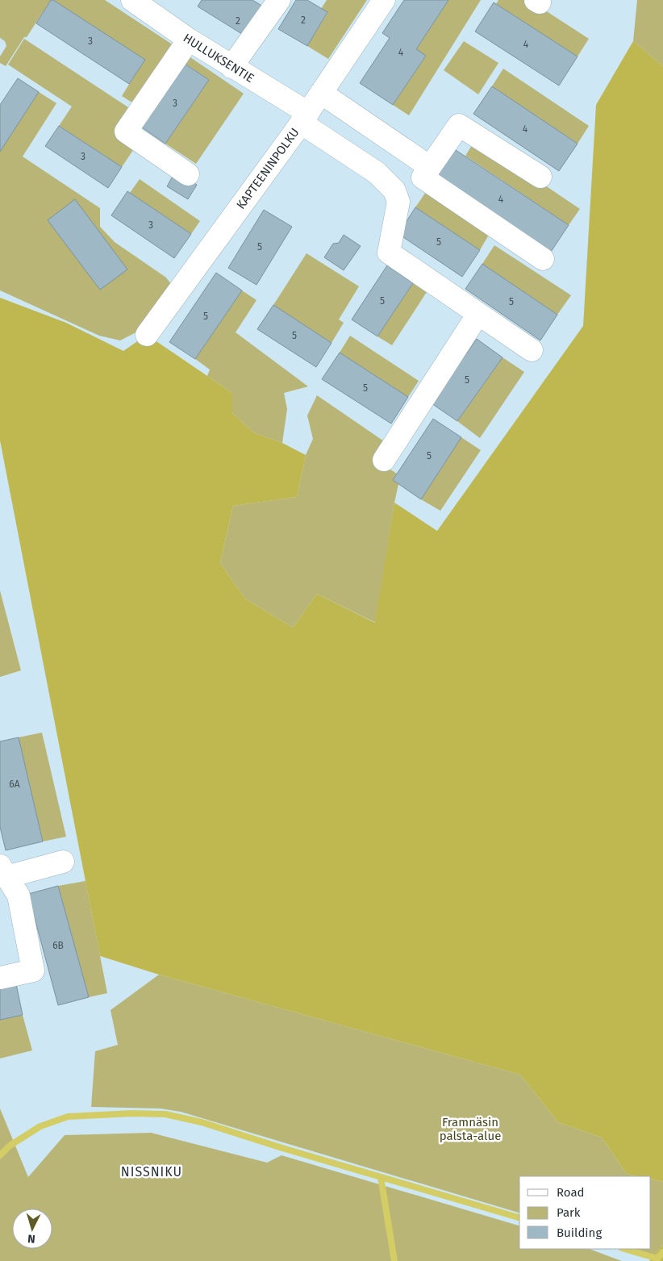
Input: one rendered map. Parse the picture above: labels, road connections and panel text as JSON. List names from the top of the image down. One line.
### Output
{"streets":{"street":["HULLUKSENTIE","KAPTEENINPOLKU"]},"crossings":[["HULLUKSENTIE","KAPTEENINPOLKU"]],"districts":["NISSNIKU"],"parks":["Framnäsin palsta-alue"],"house_numbers":["2","2","3","4","4","3","4","3","4","3","5","5","5","5","5","5","5","5","5","6A","6B"],"legend":["Road","Park","Building"],"north":"bottom"}
